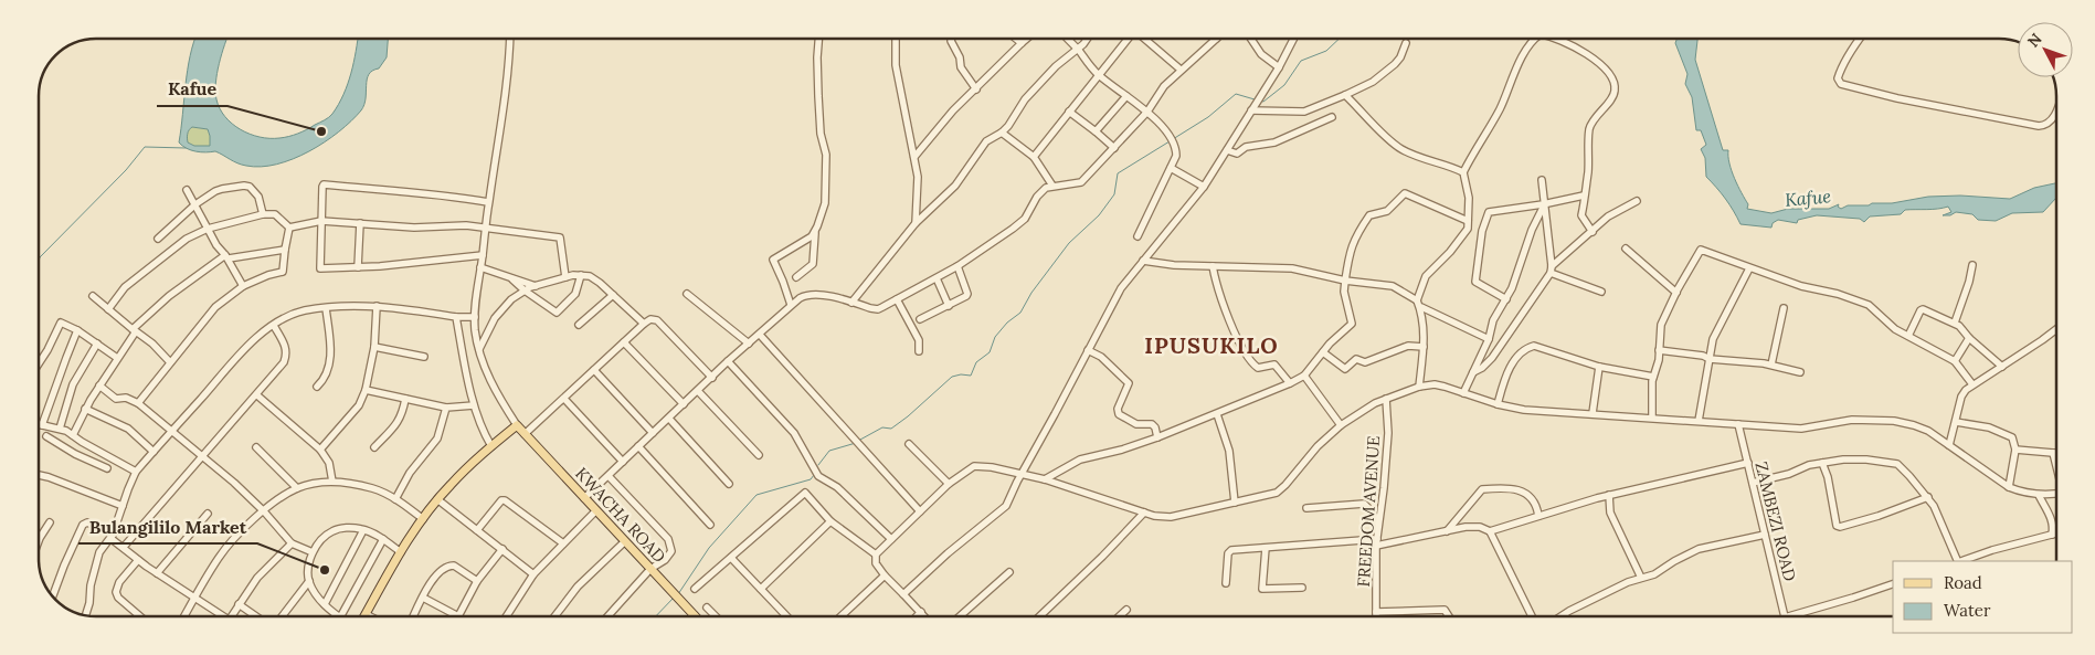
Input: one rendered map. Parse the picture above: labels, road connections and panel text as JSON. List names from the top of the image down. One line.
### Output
{"streets":{"main road":["KWACHA ROAD"],"street":["FREEDOM AVENUE","ZAMBEZI ROAD"]},"districts":["IPUSUKILO"],"water":["Kafue"],"places":["Kafue","Bulangililo Market"],"legend":["Road","Water"],"north":"top left"}
